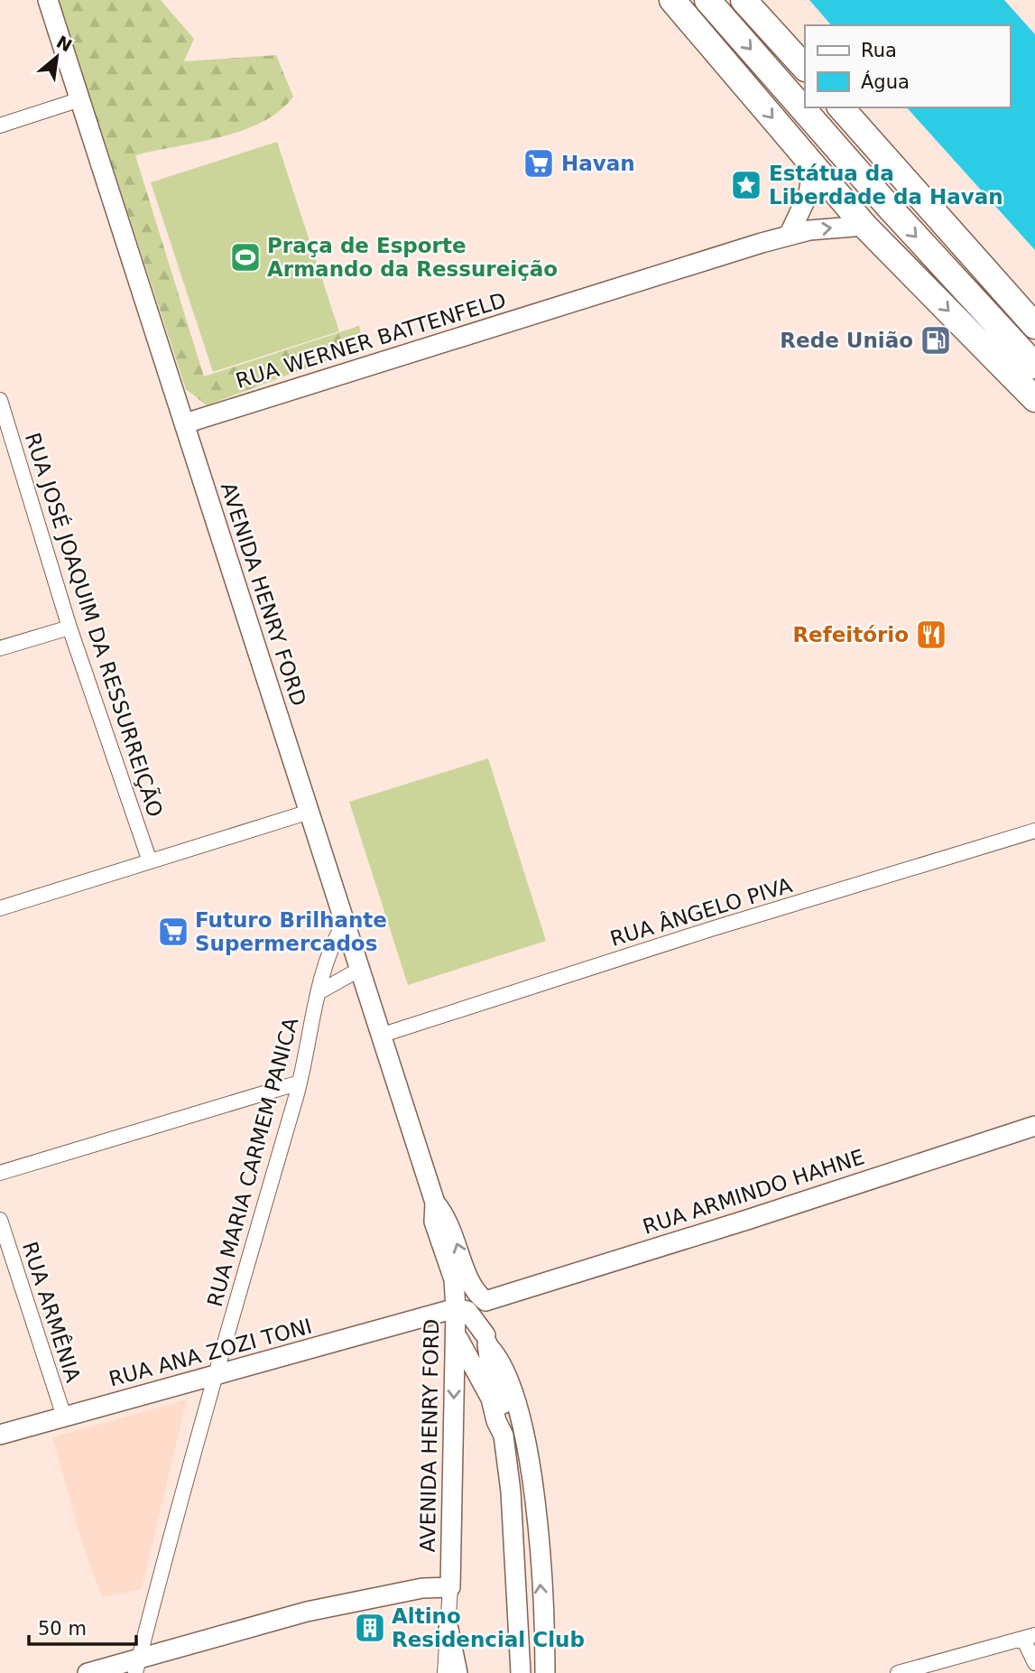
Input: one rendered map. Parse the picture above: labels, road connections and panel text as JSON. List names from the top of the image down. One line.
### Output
{"streets":{"street":["RUA WERNER BATTENFELD","AVENIDA HENRY FORD","RUA JOSÉ JOAQUIM DA RESSURREIÇÃO","RUA ÂNGELO PIVA","RUA MARIA CARMEM PANICA","RUA ARMINDO HAHNE","RUA ARMÊNIA","RUA ANA ZOZI TONI"]},"crossings":[["RUA WERNER BATTENFELD","AVENIDA HENRY FORD"],["AVENIDA HENRY FORD","RUA ÂNGELO PIVA"],["AVENIDA HENRY FORD","RUA MARIA CARMEM PANICA"],["AVENIDA HENRY FORD","RUA ARMINDO HAHNE"],["AVENIDA HENRY FORD","RUA ANA ZOZI TONI"],["RUA MARIA CARMEM PANICA","RUA ANA ZOZI TONI"],["RUA ARMÊNIA","RUA ANA ZOZI TONI"]],"places":{"supermarket":["Havan","Futuro Brilhante Supermercados"],"place":["Estátua da Liberdade da Havan"],"sports":["Praça de Esporte Armando da Ressureição"],"fuel station":["Rede União"],"restaurant":["Refeitório"],"building":["Altino Residencial Club"]},"legend":["Rua","Água"],"scale_bar":"50 m","north":"top right"}
